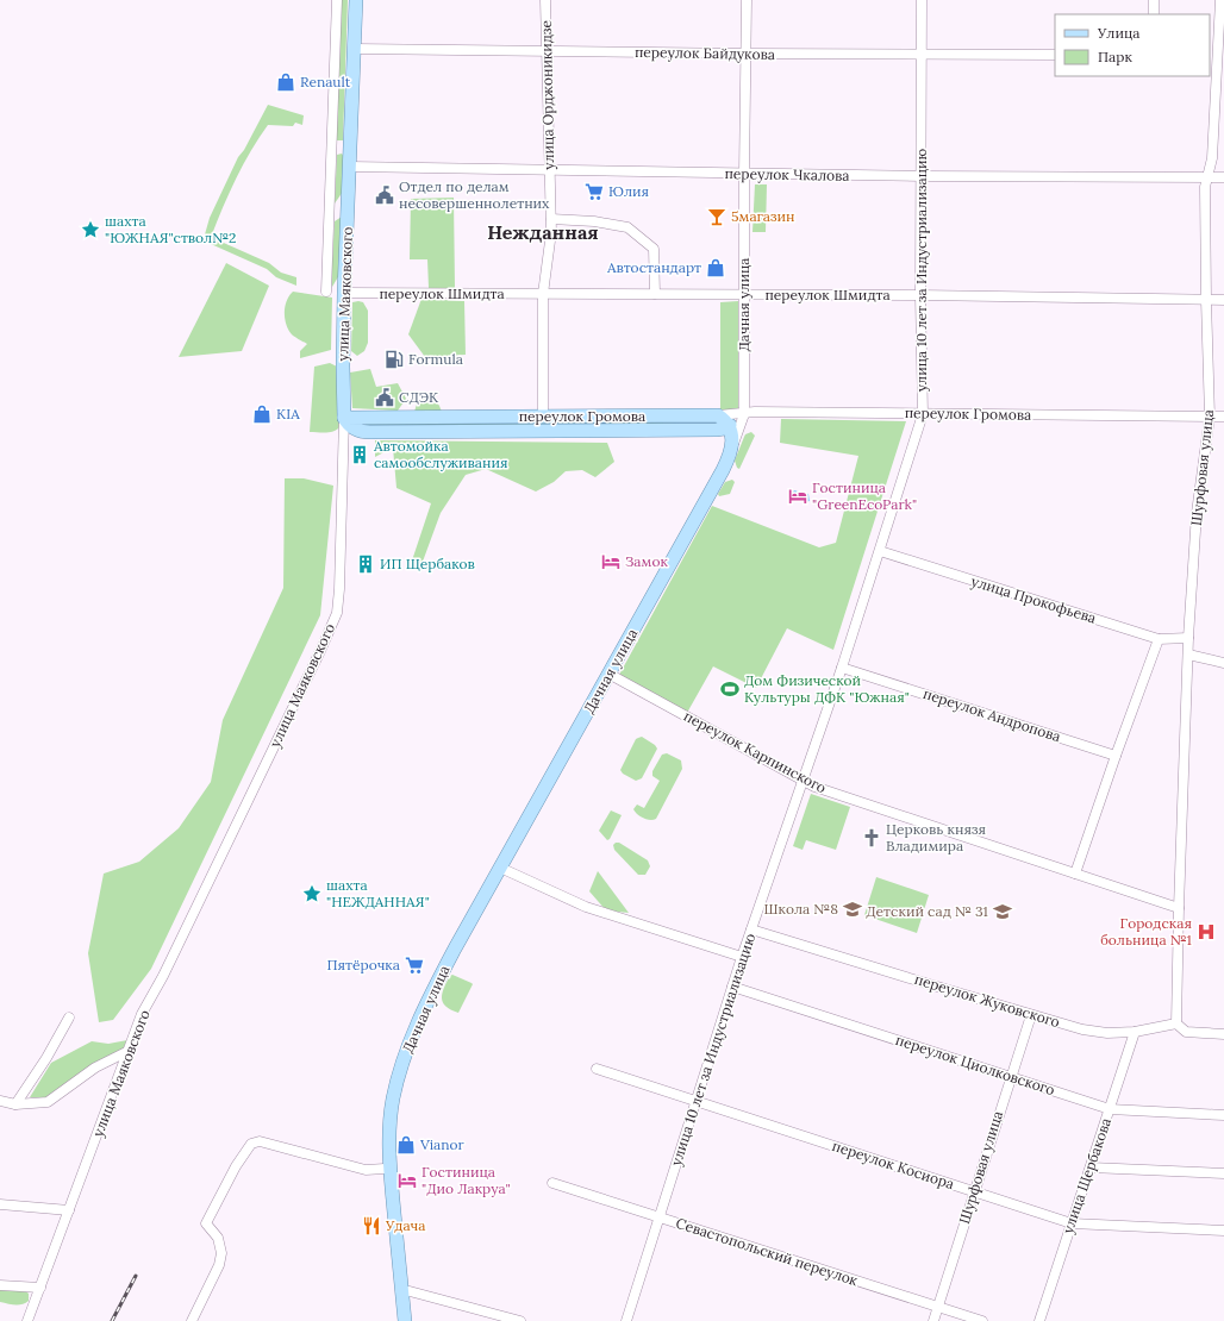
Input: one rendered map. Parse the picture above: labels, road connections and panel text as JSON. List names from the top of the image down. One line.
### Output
{"streets":{"main road":["улица Маяковского","Дачная улица","переулок Громова"],"street":["переулок Байдукова","улица Орджоникидзе","переулок Чкалова","улица 10 лет за Индустриализацию","переулок Шмидта","Шурфовая улица","улица Прокофьева","переулок Андропова","переулок Карпинского","переулок Жуковского","переулок Циолковского","переулок Косиора","улица Щербакова","Севастопольский переулок"]},"crossings":[["переулок Байдукова","улица Орджоникидзе"],["переулок Байдукова","улица 10 лет за Индустриализацию"],["переулок Байдукова","улица Маяковского"],["переулок Байдукова","Дачная улица"],["улица Орджоникидзе","переулок Чкалова"],["улица Орджоникидзе","переулок Шмидта"],["улица Орджоникидзе","переулок Громова"],["переулок Чкалова","улица 10 лет за Индустриализацию"],["переулок Чкалова","улица Маяковского"],["переулок Чкалова","Дачная улица"],["переулок Чкалова","Шурфовая улица"],["улица 10 лет за Индустриализацию","переулок Шмидта"],["улица 10 лет за Индустриализацию","переулок Громова"],["улица 10 лет за Индустриализацию","улица Прокофьева"],["улица 10 лет за Индустриализацию","переулок Андропова"],["улица 10 лет за Индустриализацию","переулок Карпинского"],["улица 10 лет за Индустриализацию","переулок Жуковского"],["улица 10 лет за Индустриализацию","переулок Циолковского"],["улица 10 лет за Индустриализацию","переулок Косиора"],["улица 10 лет за Индустриализацию","Севастопольский переулок"],["улица Маяковского","переулок Шмидта"],["улица Маяковского","переулок Громова"],["переулок Шмидта","Дачная улица"],["переулок Шмидта","Шурфовая улица"],["Дачная улица","переулок Громова"],["Дачная улица","переулок Карпинского"],["переулок Громова","Шурфовая улица"],["Шурфовая улица","улица Прокофьева"],["Шурфовая улица","переулок Карпинского"],["Шурфовая улица","переулок Жуковского"],["Шурфовая улица","переулок Циолковского"],["Шурфовая улица","переулок Косиора"],["Шурфовая улица","Севастопольский переулок"],["переулок Жуковского","улица Щербакова"],["переулок Циолковского","улица Щербакова"],["переулок Косиора","улица Щербакова"]],"districts":["Нежданная"],"places":{"shop":["Renault","Автостандарт","KIA","Vianor"],"supermarket":["Юлия","Пятёрочка"],"public building":["Отдел по делам несовершеннолетних","СДЭК"],"bar":["5магазин"],"place":["шахта \"ЮЖНАЯ\"ствол№2","шахта \"НЕЖДАННАЯ\""],"fuel station":["Formula"],"building":["Автомойка самообслуживания","ИП Щербаков"],"hotel":["Гостиница \"GreenEcoPark\"","Замок","Гостиница \"Дио Лакруа\""],"sports":["Дом Физической Культуры ДФК \"Южная\""],"church":["Церковь князя Владимира"],"school or university":["Школа №8","Детский сад № 31"],"hospital":["Городская больница №1"],"restaurant":["Удача"]},"legend":["Улица","Парк"]}
